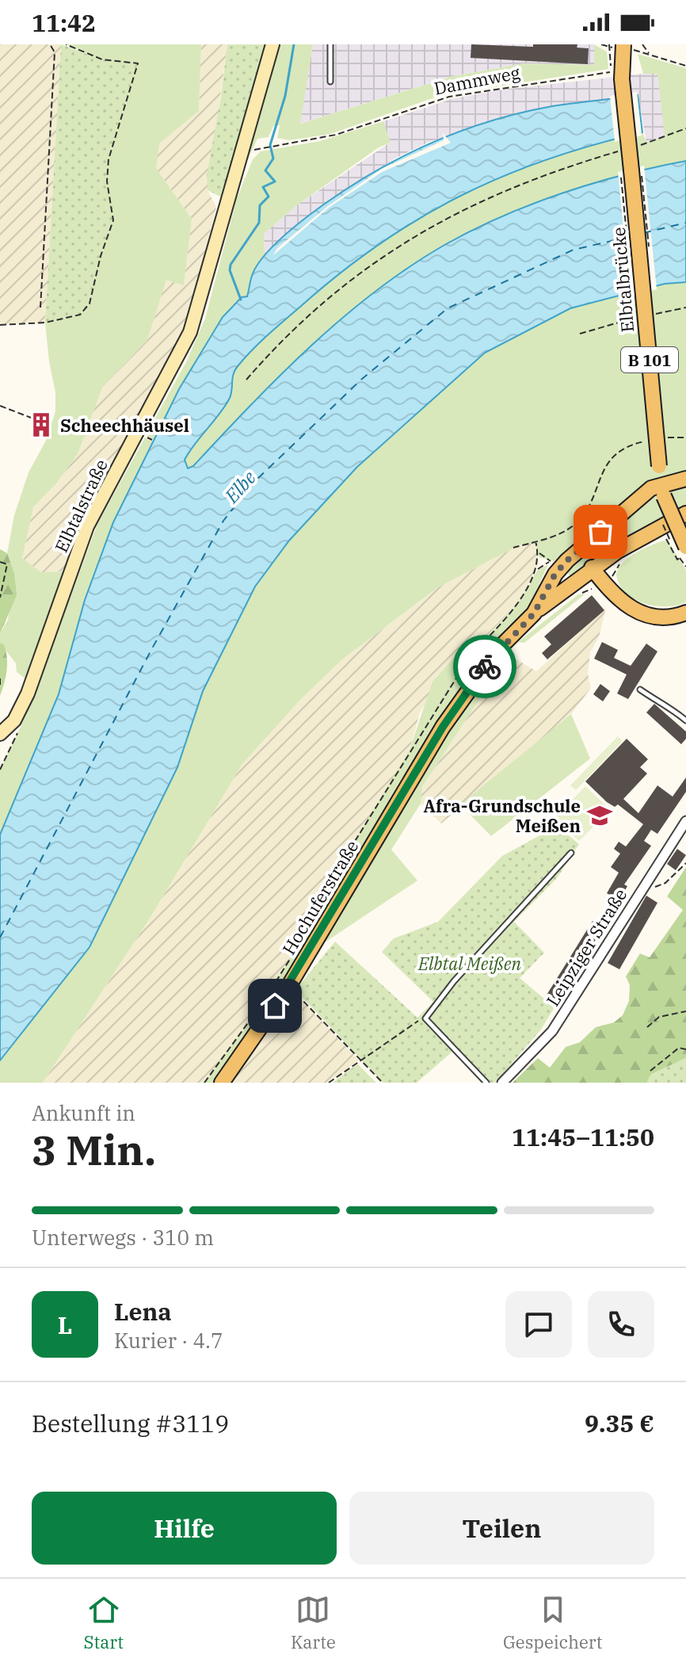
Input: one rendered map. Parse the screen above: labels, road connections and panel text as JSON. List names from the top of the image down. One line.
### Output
{"streets":{"main road":["Elbtalbrücke","B 101","Hochuferstraße"],"street":["Elbtalstraße","Leipziger Straße"],"path":["Dammweg"]},"water":["Elbe"],"parks":["Elbtal Meißen"],"places":{"building":["Scheechhäusel"],"school or university":["Afra-Grundschule Meißen"]},"page":{"status":"11:42","heading":["3 Min.","Ankunft in","11:45–11:50"],"panel":["Lena","Kurier · 4.7","Bestellung #3119","9.35 €"],"bar":"Unterwegs · 310 m","round":"L","buttons":["Hilfe","Teilen"],"tabs":["Start","Karte","Gespeichert"]}}
